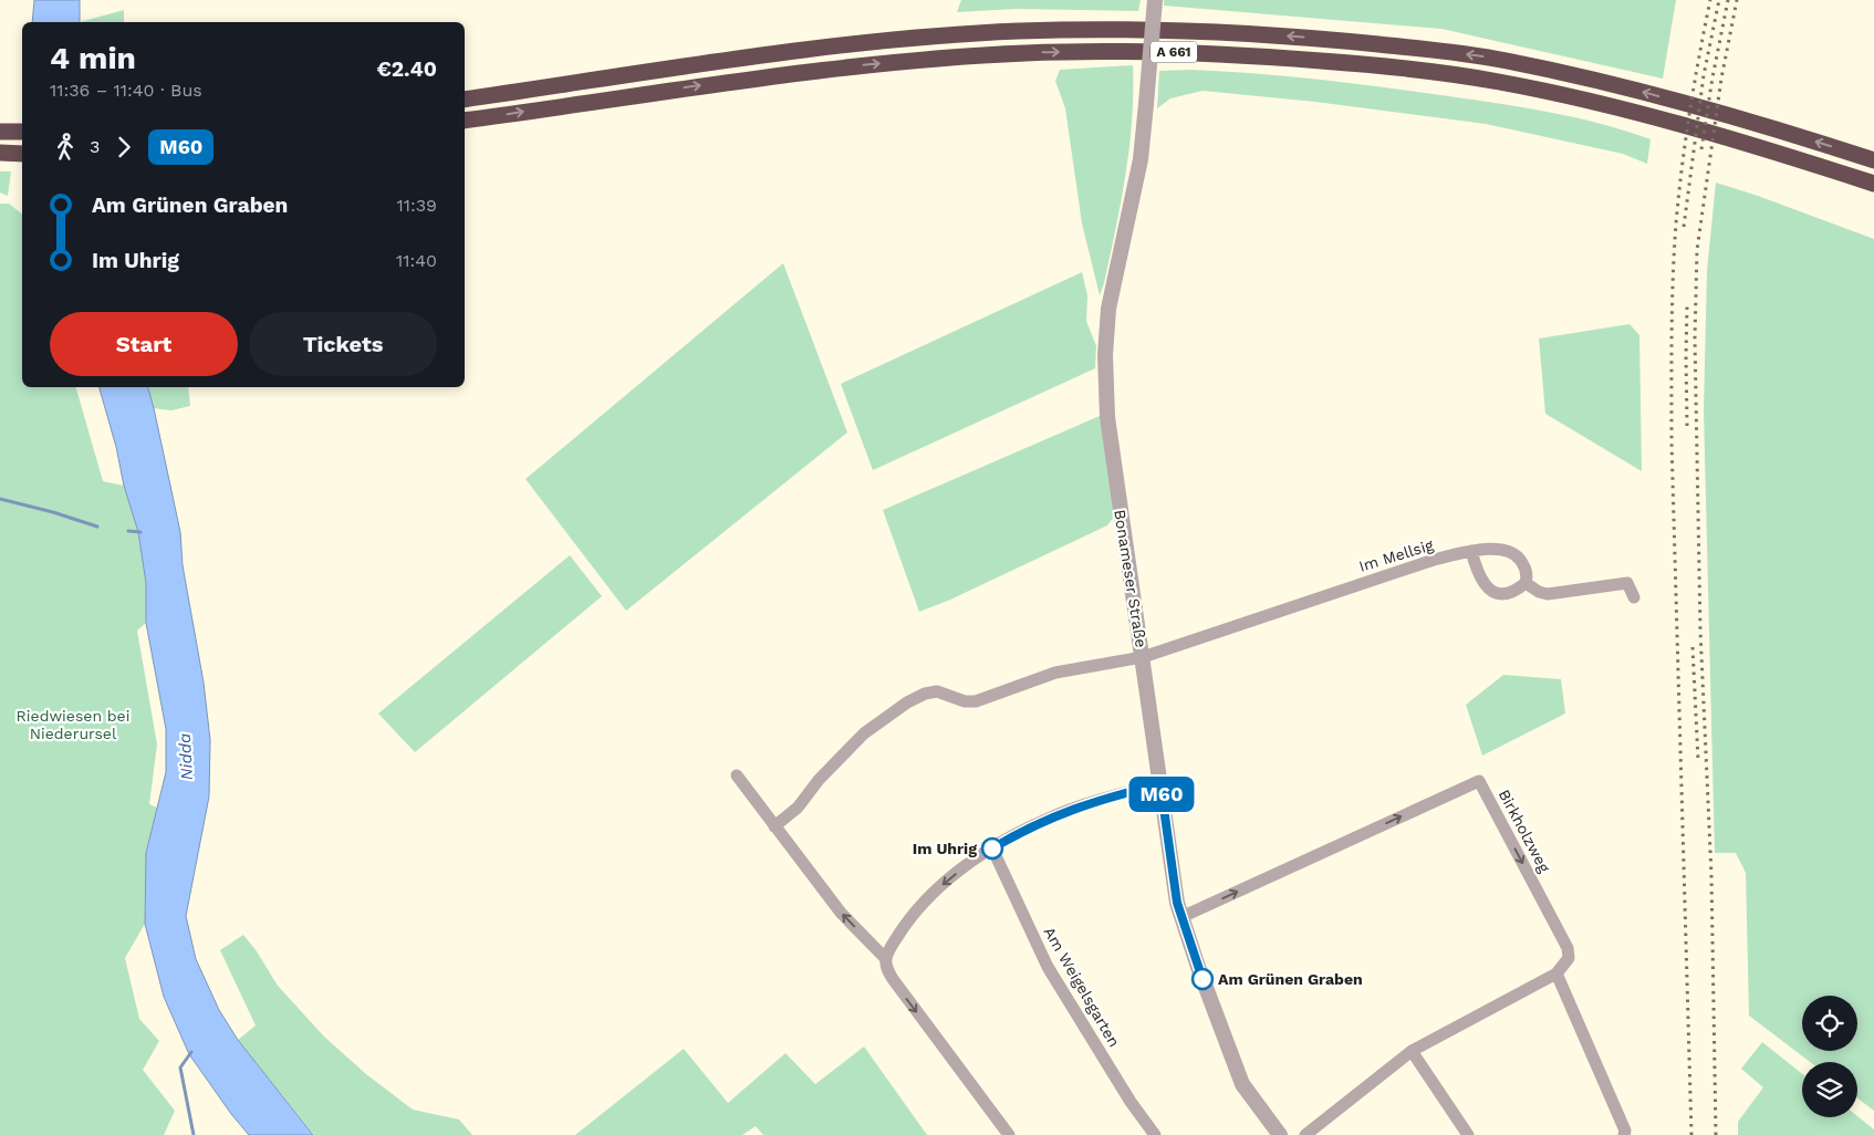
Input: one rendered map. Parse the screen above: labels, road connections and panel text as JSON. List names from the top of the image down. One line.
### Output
{"streets":{"highway":["A 661"],"street":["Im Mellsig","Bonameser Straße","Birkholzweg","Am Weigelsgarten"]},"crossings":[["Im Mellsig","Bonameser Straße"],["Bonameser Straße","Birkholzweg"]],"water":["Nidda"],"parks":["Riedwiesen bei Niederursel"],"places":["Im Uhrig","Am Grünen Graben"],"lines":["bus line M60"],"page":{"on_map":"M60","heading":["4 min","11:36 – 11:40 · Bus","€2.40"],"legs":["3","M60"],"list":[{"name":"Am Grünen Graben","value":"11:39"},{"name":"Im Uhrig","value":"11:40"}],"buttons":["Start","Tickets"]}}
